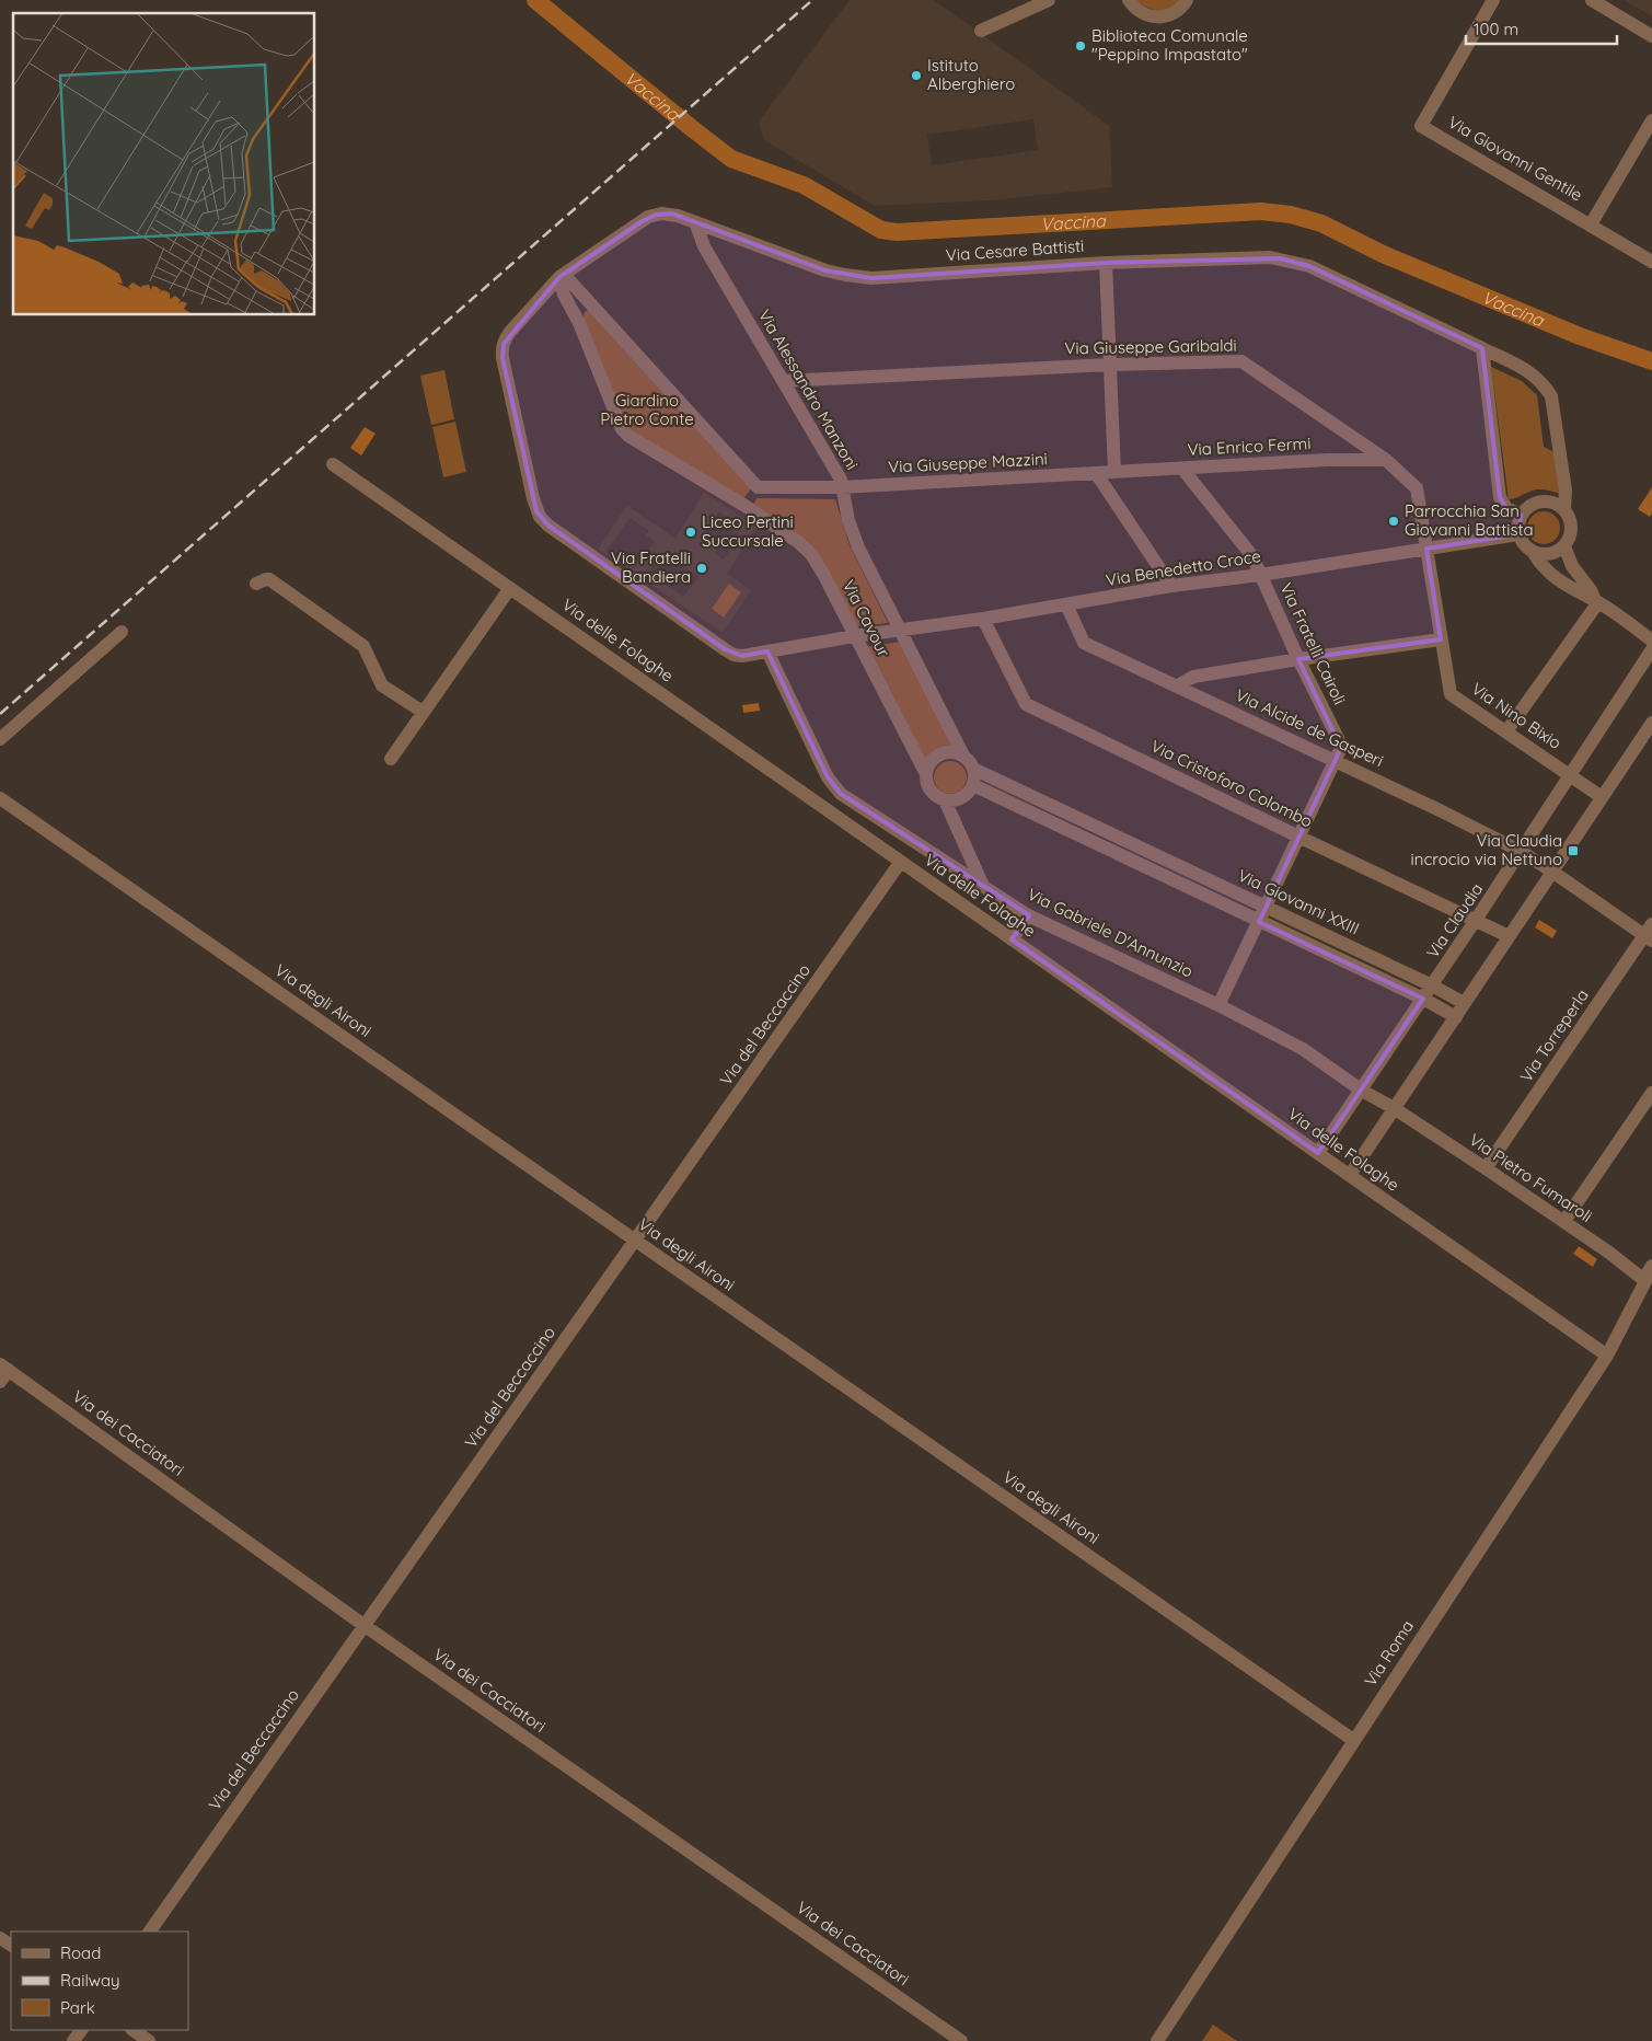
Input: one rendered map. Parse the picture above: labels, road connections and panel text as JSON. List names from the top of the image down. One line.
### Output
{"streets":{"street":["Via Giovanni Gentile","Via Cesare Battisti","Via Giuseppe Garibaldi","Via Alessandro Manzoni","Via Enrico Fermi","Via Giuseppe Mazzini","Via Benedetto Croce","Via Cavour","Via delle Folaghe","Via Fratelli Cairoli","Via Nino Bixio","Via Alcide de Gasperi","Via Cristoforo Colombo","Via Giovanni XXIII","Via Claudia","Via Gabriele D'Annunzio","Via degli Aironi","Via del Beccaccino","Via Torreperla","Via Pietro Fumaroli","Via dei Cacciatori","Via Roma"]},"crossings":[["Via Cesare Battisti","Via Alessandro Manzoni"],["Via Cesare Battisti","Via Benedetto Croce"],["Via Cesare Battisti","Via Cavour"],["Via Giuseppe Garibaldi","Via Alessandro Manzoni"],["Via Giuseppe Garibaldi","Via Enrico Fermi"],["Via Giuseppe Garibaldi","Via Benedetto Croce"],["Via Giuseppe Garibaldi","Via Nino Bixio"],["Via Alessandro Manzoni","Via Giuseppe Mazzini"],["Via Alessandro Manzoni","Via Benedetto Croce"],["Via Alessandro Manzoni","Via Cavour"],["Via Alessandro Manzoni","Via Giovanni XXIII"],["Via Enrico Fermi","Via Giuseppe Mazzini"],["Via Enrico Fermi","Via Fratelli Cairoli"],["Via Benedetto Croce","Via Cavour"],["Via Benedetto Croce","Via Fratelli Cairoli"],["Via Benedetto Croce","Via Nino Bixio"],["Via Benedetto Croce","Via Alcide de Gasperi"],["Via Benedetto Croce","Via Cristoforo Colombo"],["Via Cavour","Via Giovanni XXIII"],["Via delle Folaghe","Via Claudia"],["Via delle Folaghe","Via del Beccaccino"],["Via delle Folaghe","Via Roma"],["Via Fratelli Cairoli","Via Alcide de Gasperi"],["Via Nino Bixio","Via Claudia"],["Via Alcide de Gasperi","Via Claudia"],["Via Alcide de Gasperi","Via Torreperla"],["Via Cristoforo Colombo","Via Claudia"],["Via Giovanni XXIII","Via Claudia"],["Via Claudia","Via Gabriele D'Annunzio"],["Via Gabriele D'Annunzio","Via Pietro Fumaroli"],["Via degli Aironi","Via del Beccaccino"],["Via degli Aironi","Via Roma"],["Via del Beccaccino","Via dei Cacciatori"],["Via Torreperla","Via Pietro Fumaroli"],["Via Pietro Fumaroli","Via Roma"]],"water":["Vaccina"],"parks":["Giardino Pietro Conte"],"places":{"other":["Biblioteca Comunale \"Peppino Impastato\"","Istituto Alberghiero","Parrocchia San Giovanni Battista","Liceo Pertini Succursale","Via Fratelli Bandiera"],"transit":["Via Claudia incrocio via Nettuno"]},"legend":["Road","Railway","Park"],"scale_bar":"100 m"}
